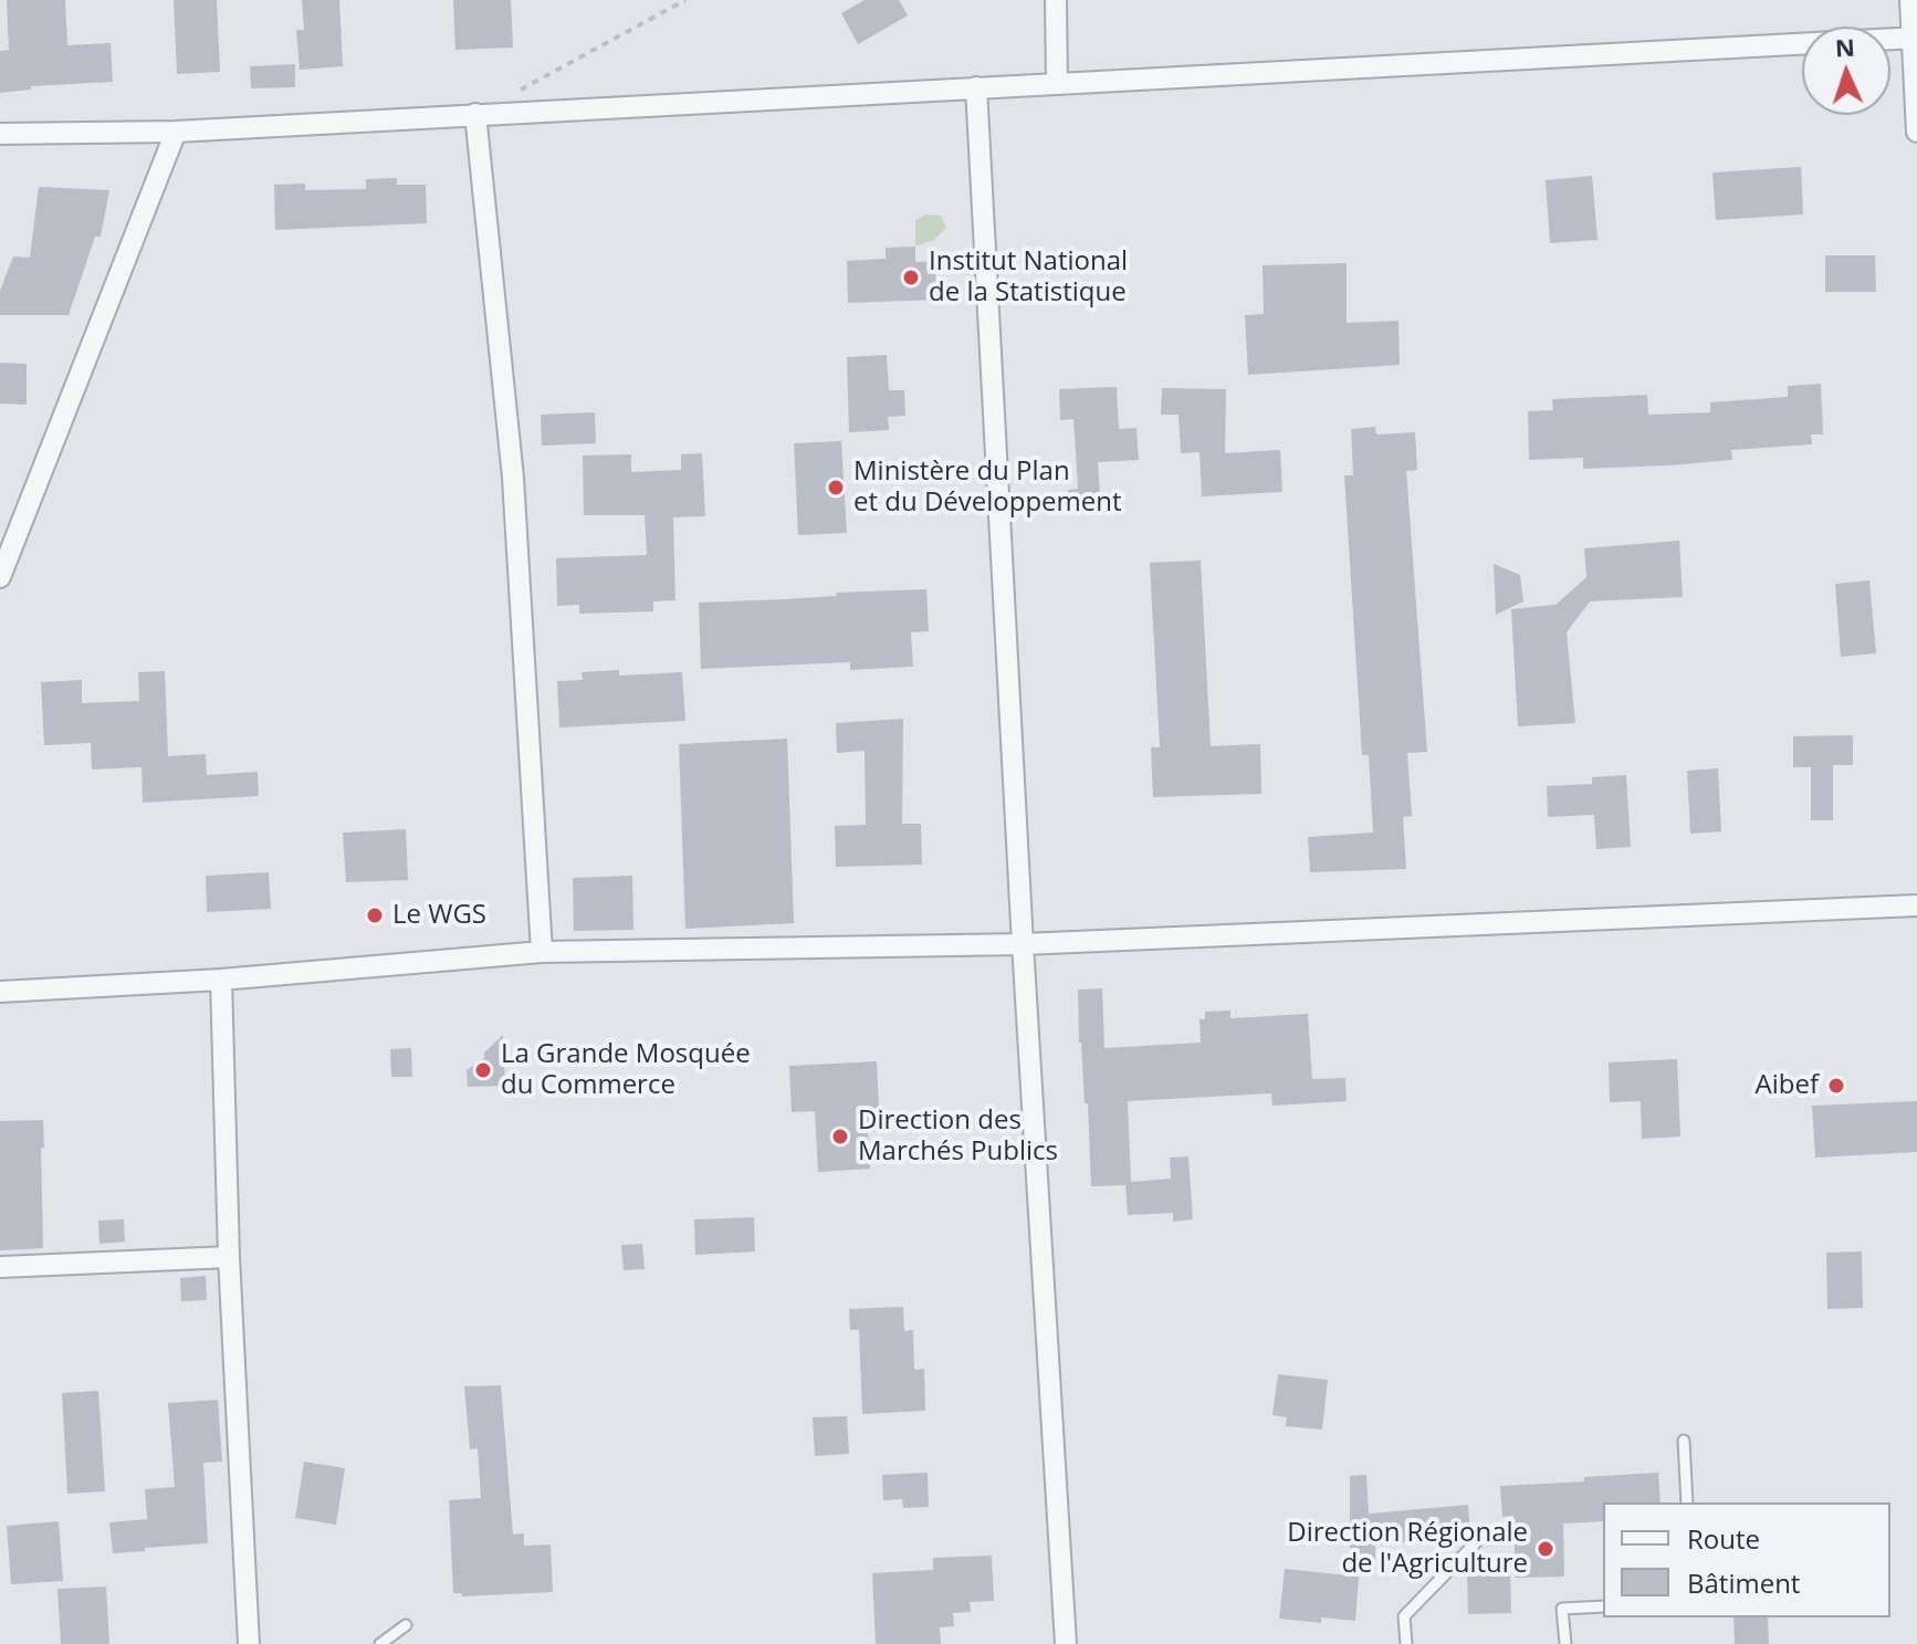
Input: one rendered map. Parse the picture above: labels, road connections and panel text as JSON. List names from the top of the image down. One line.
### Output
{"places":["Institut National de la Statistique","Ministère du Plan et du Développement","Le WGS","La Grande Mosquée du Commerce","Aibef","Direction des Marchés Publics","Direction Régionale de l'Agriculture"],"legend":["Route","Bâtiment"],"north":"top"}
